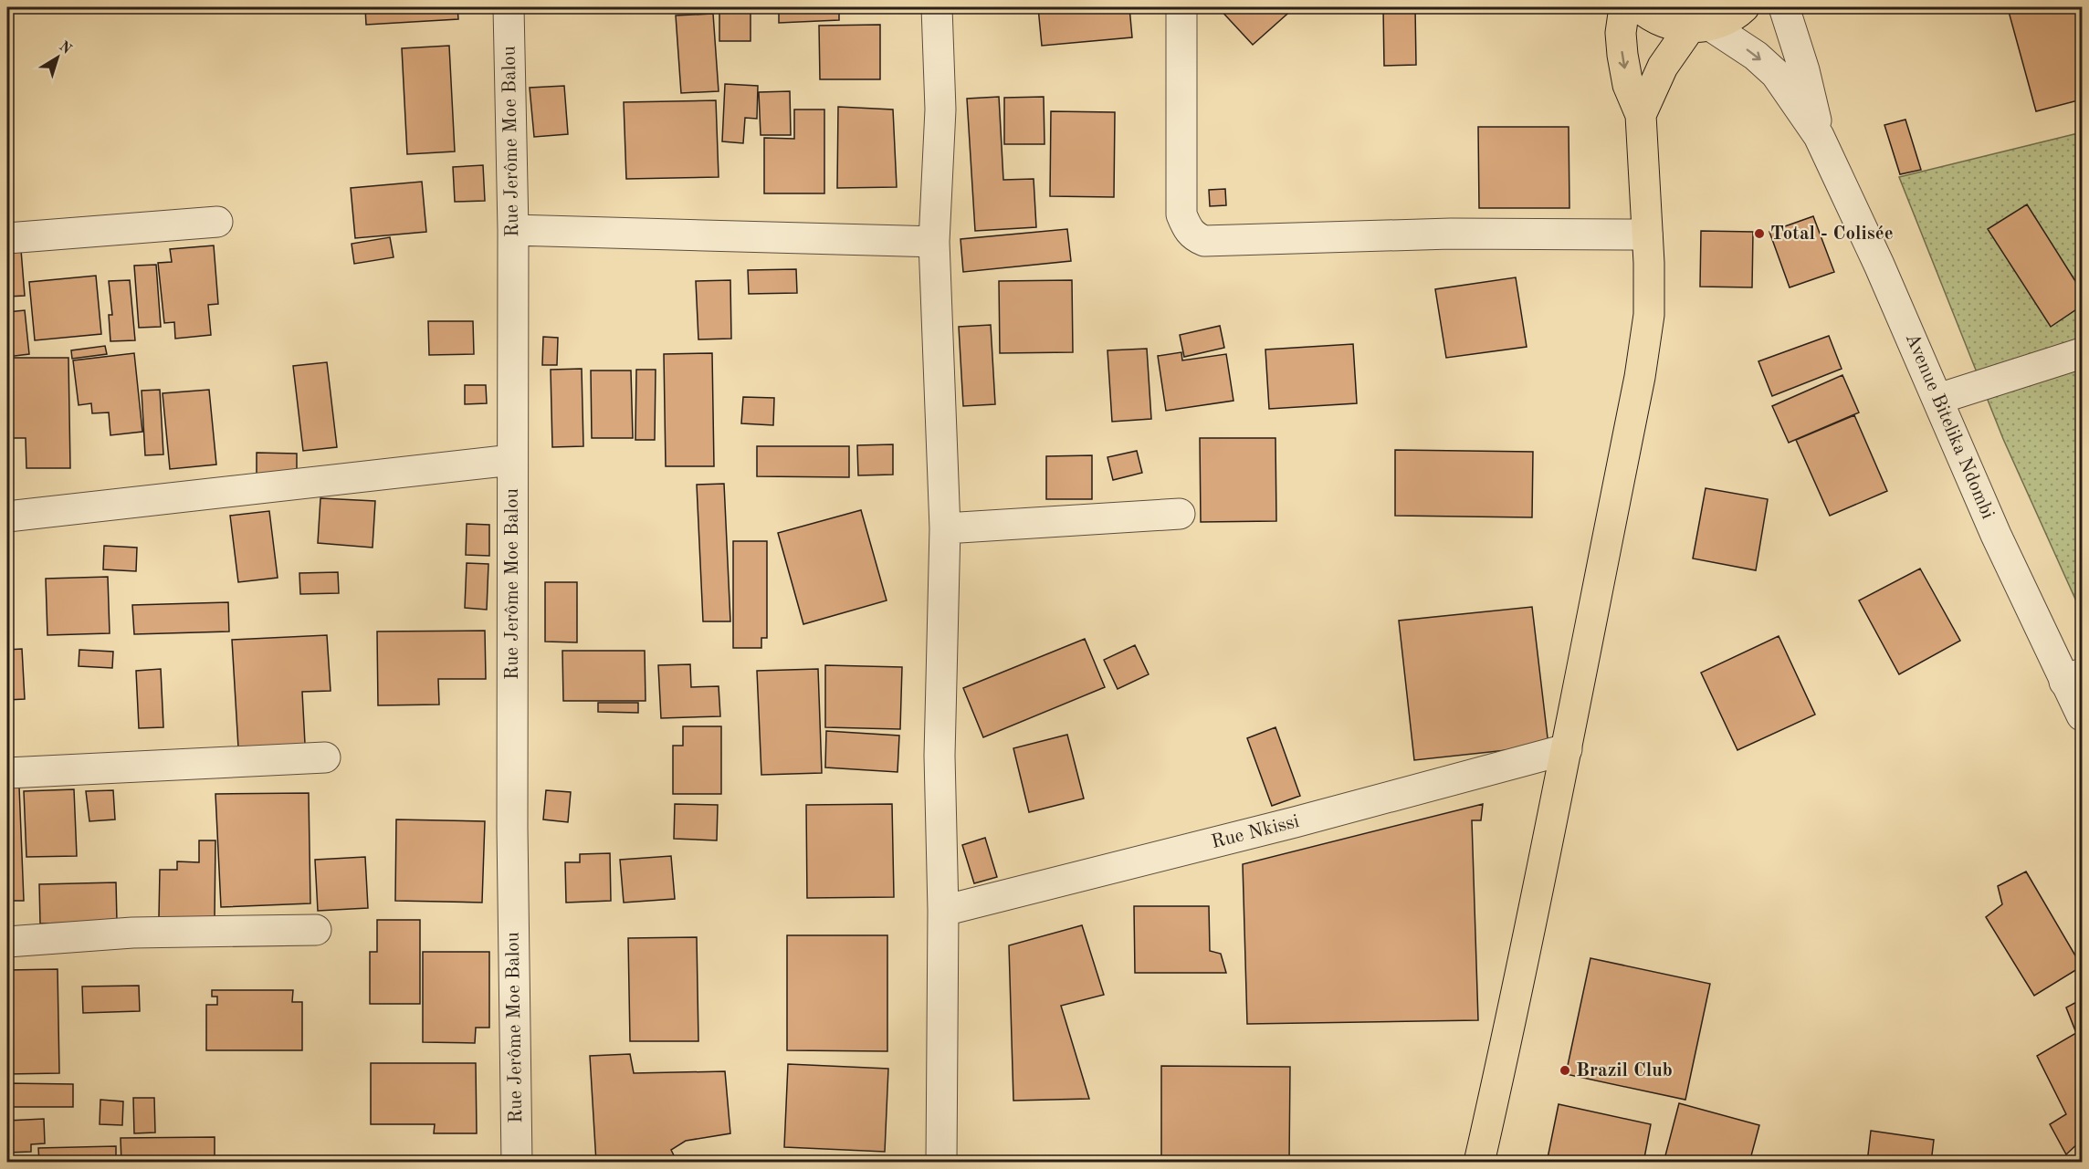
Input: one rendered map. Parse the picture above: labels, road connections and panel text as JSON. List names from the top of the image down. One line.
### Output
{"streets":{"street":["Rue Jerôme Moe Balou","Avenue Bitelika Ndombi","Rue Nkissi"]},"places":["Total - Colisée","Brazil Club"],"north":"top right"}
